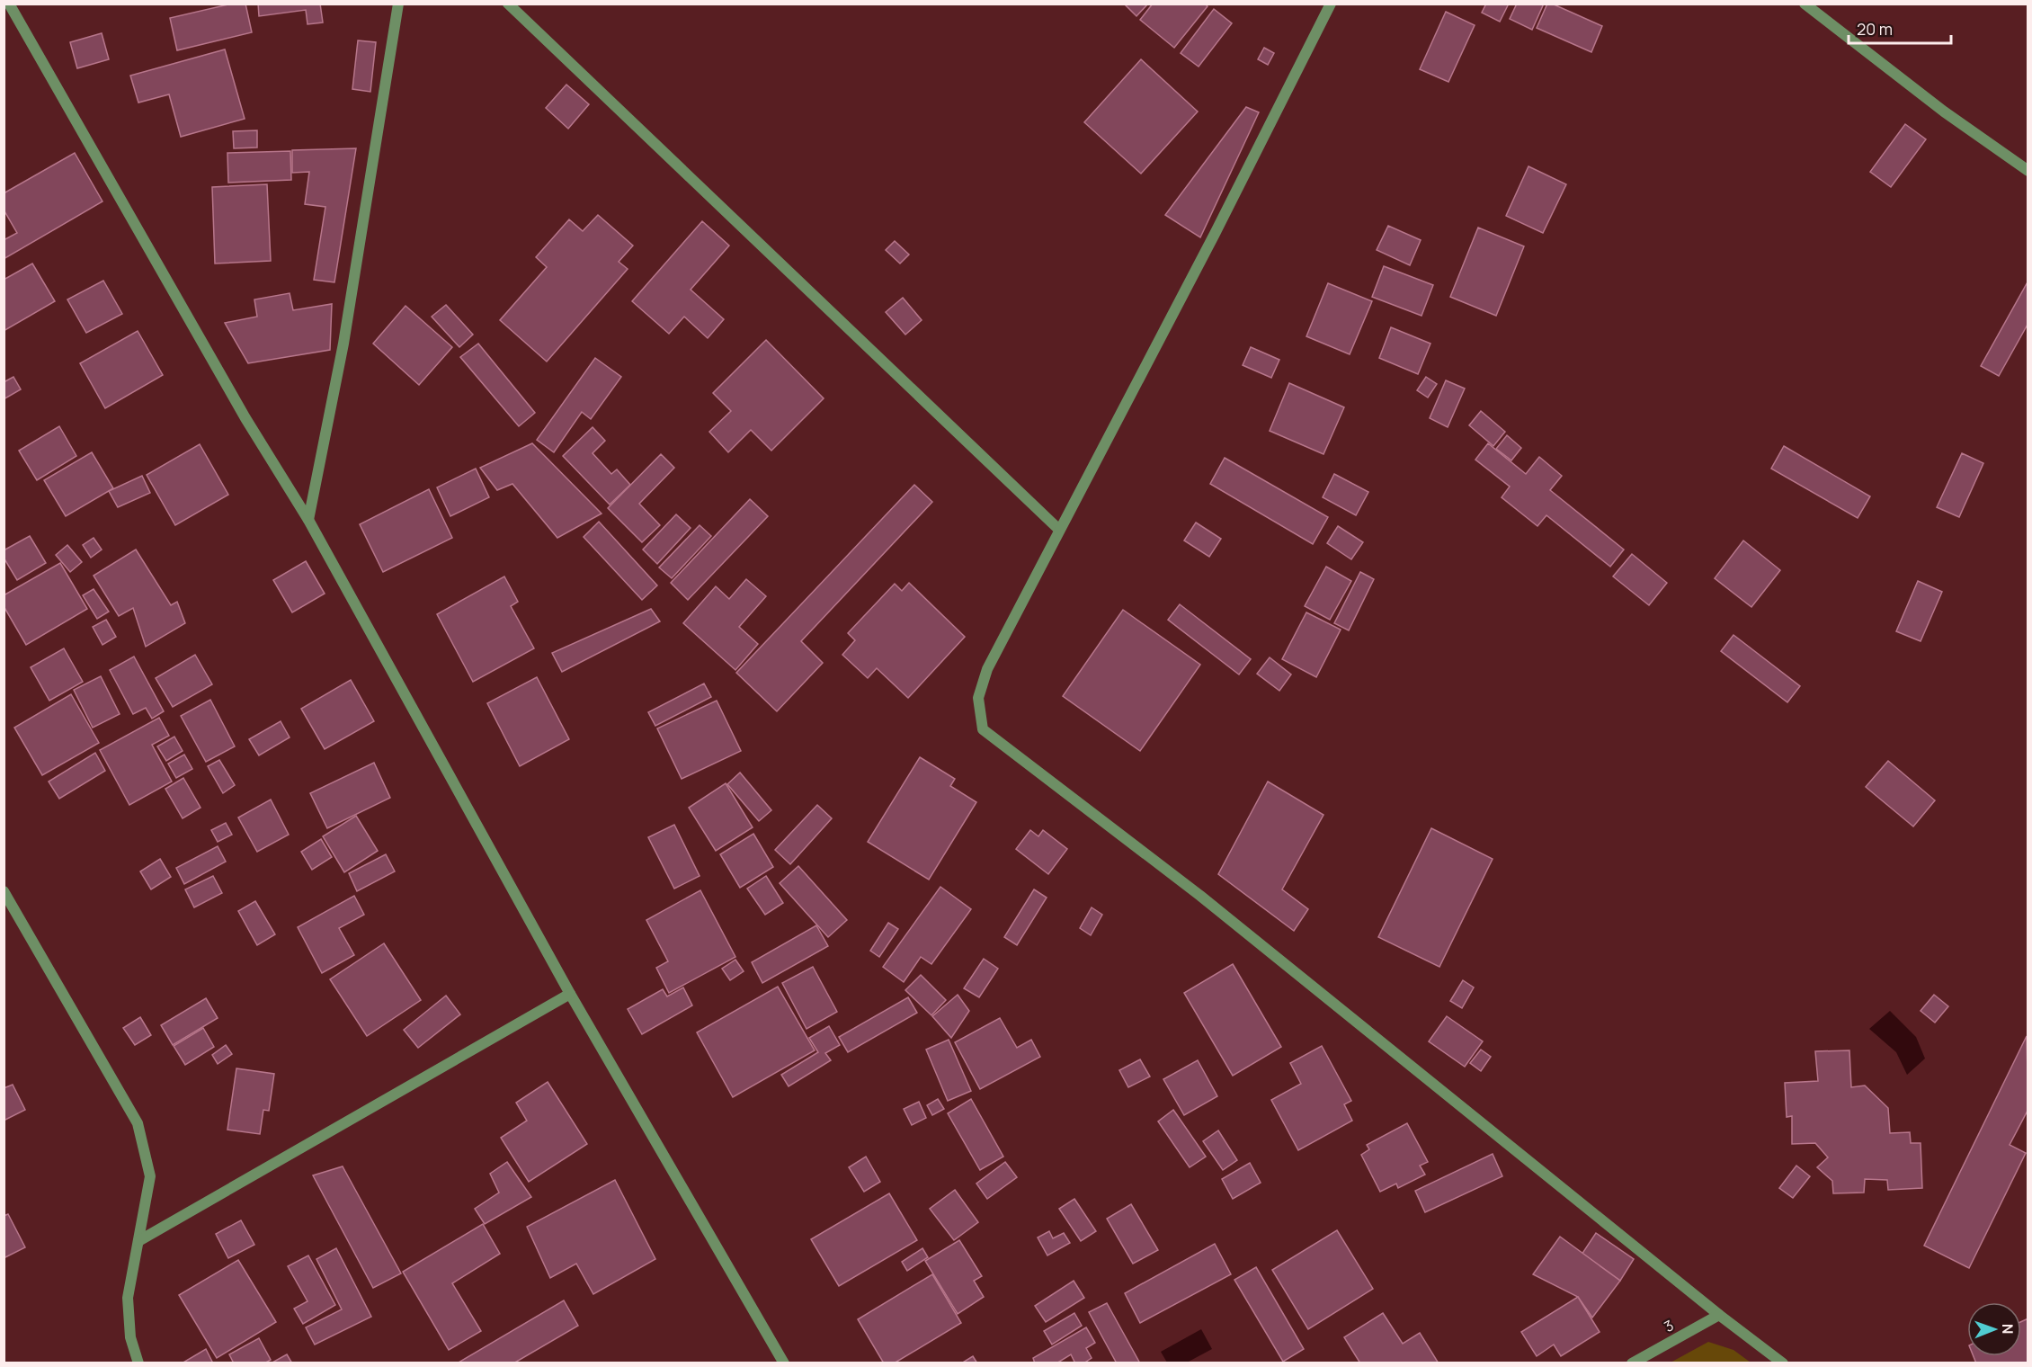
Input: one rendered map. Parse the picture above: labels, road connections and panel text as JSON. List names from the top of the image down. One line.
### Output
{"streets":{"street":["3"]},"scale_bar":"20 m","north":"right"}
